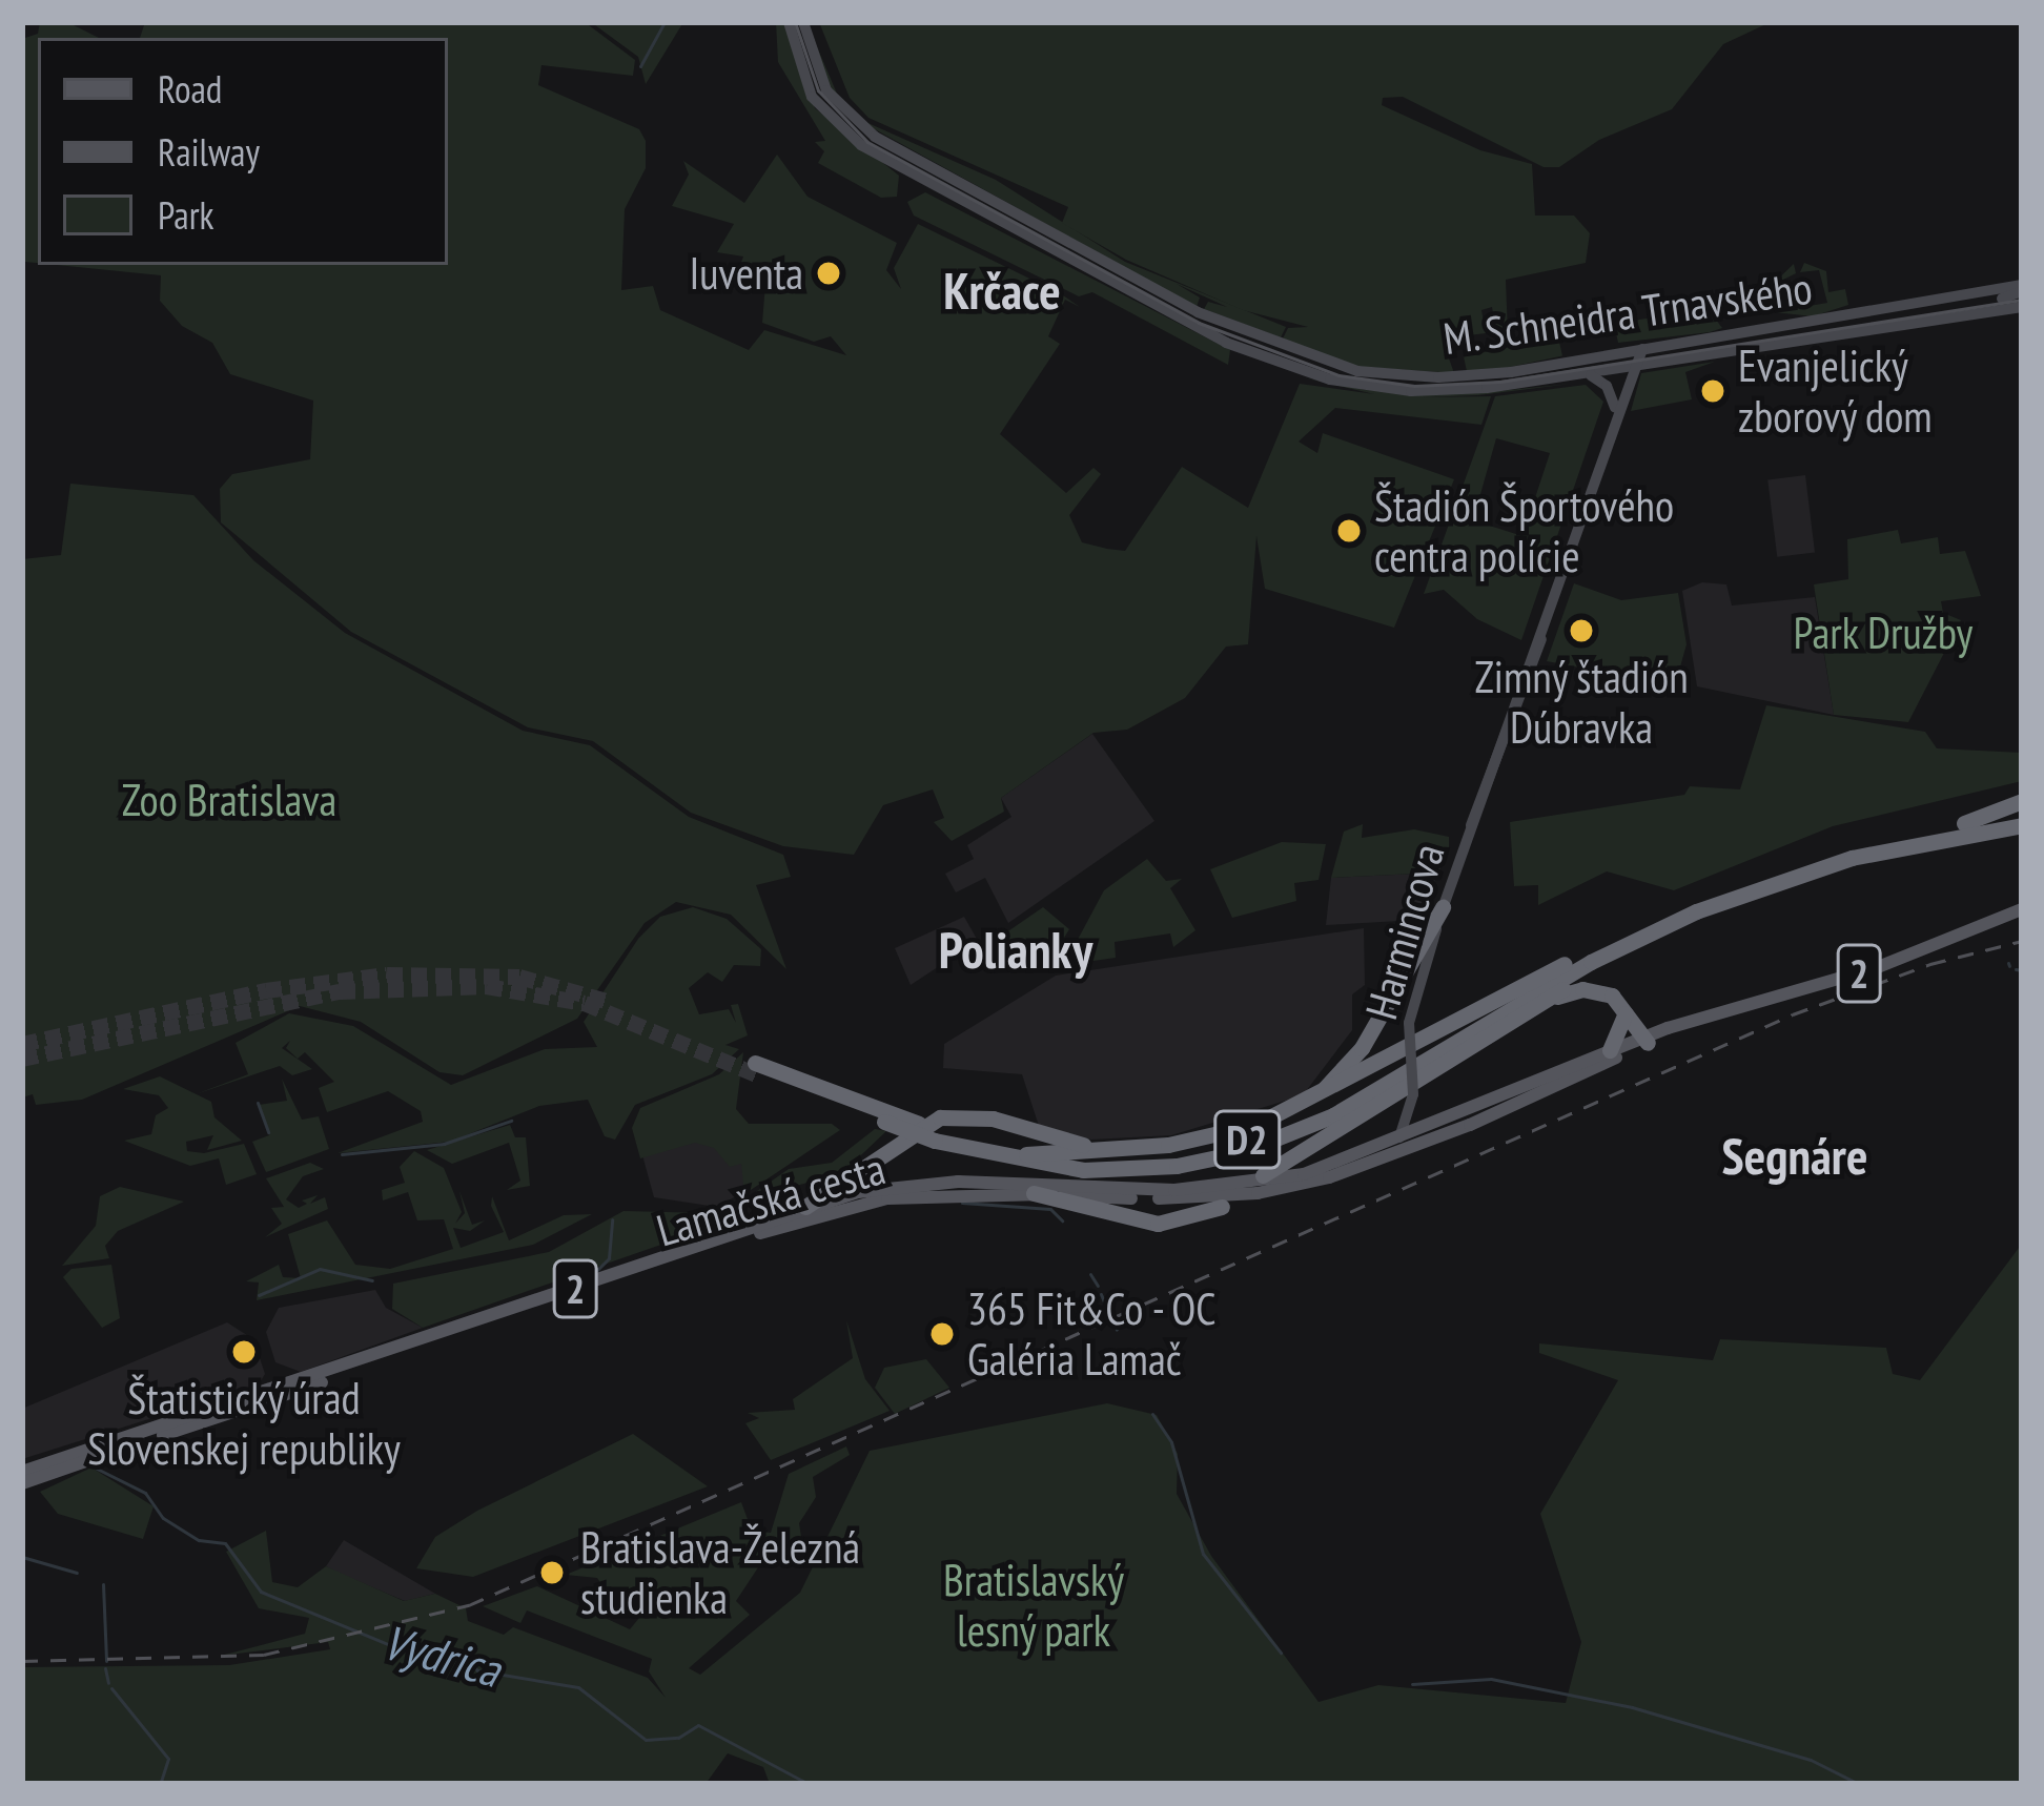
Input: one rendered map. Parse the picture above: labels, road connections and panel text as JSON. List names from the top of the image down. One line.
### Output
{"streets":{"highway":["D2"],"main road":["M. Schneidra Trnavského","Harmincova","2","Lamačská cesta"]},"crossings":[["M. Schneidra Trnavského","Harmincova"],["Harmincova","Lamačská cesta"]],"districts":["Krčace","Polianky","Segnáre"],"water":["Vydrica"],"parks":["Park Družby","Zoo Bratislava","Bratislavský lesný park"],"places":["Iuventa","Evanjelický zborový dom","Štadión Športového centra polície","Zimný štadión Dúbravka","365 Fit&Co - OC Galéria Lamač","Štatistický úrad Slovenskej republiky","Bratislava-Železná studienka"],"legend":["Road","Railway","Park"]}
